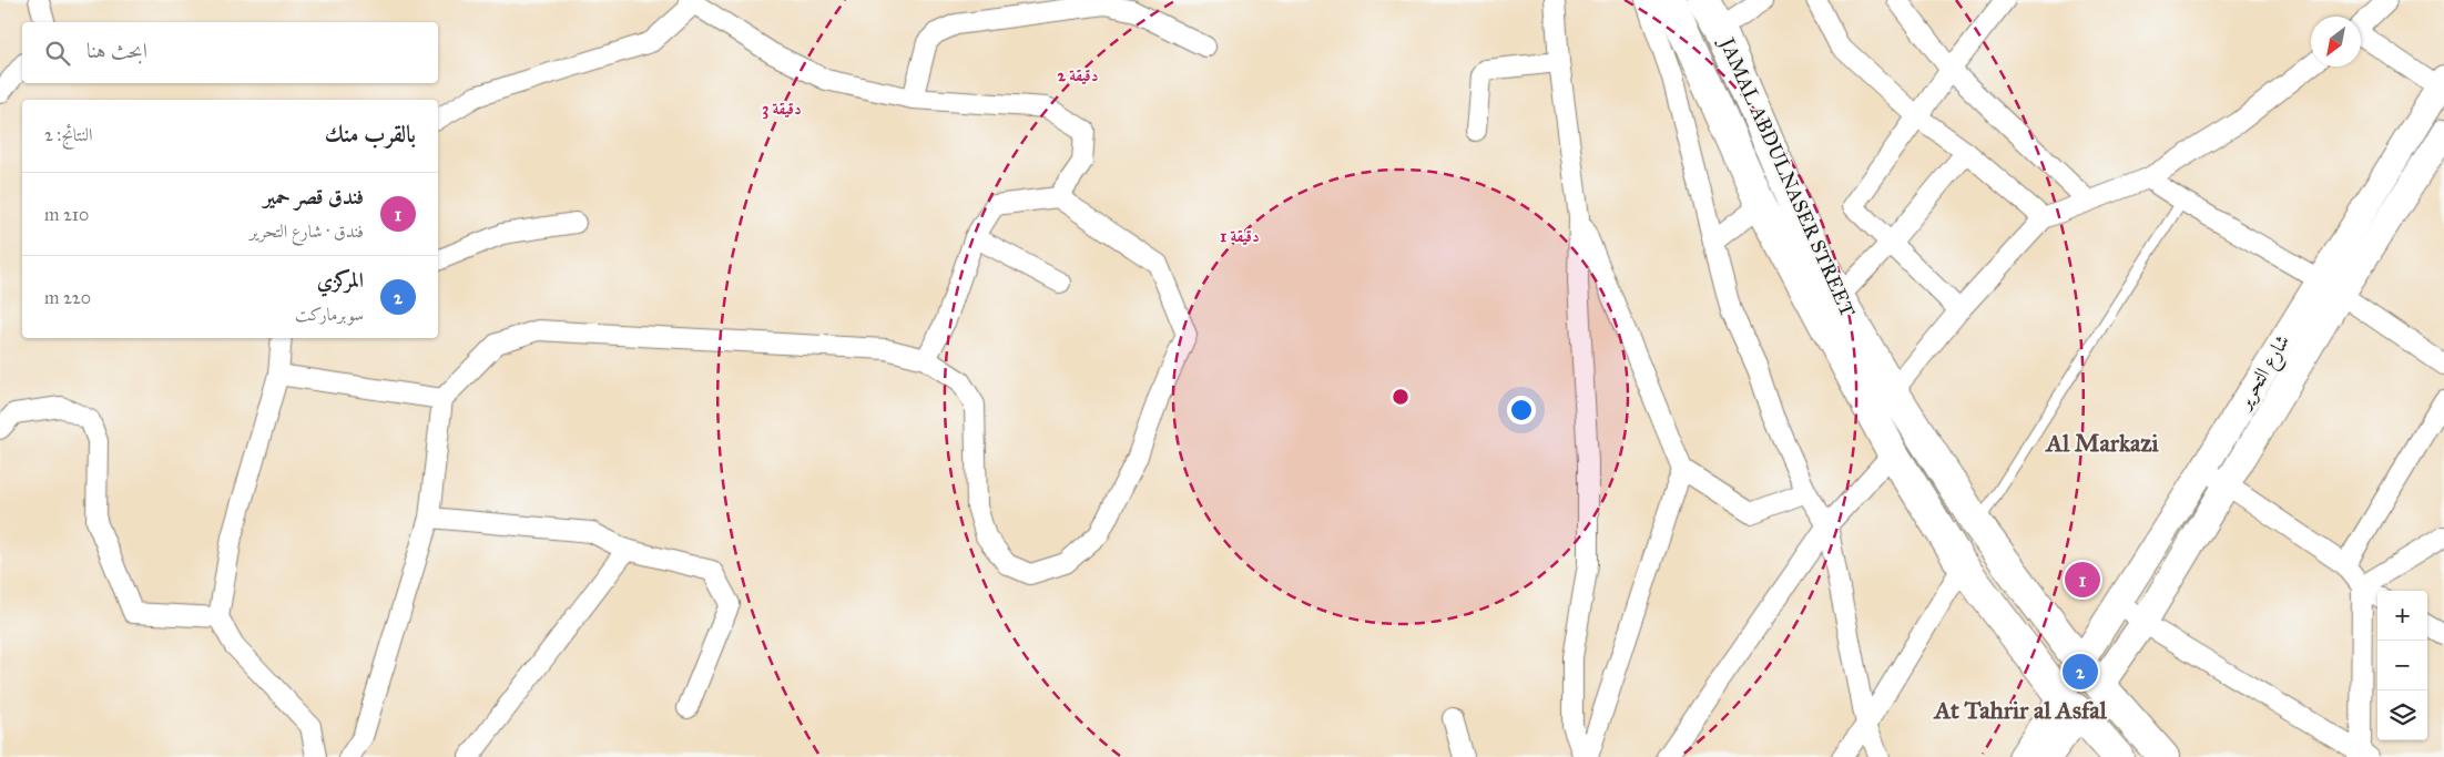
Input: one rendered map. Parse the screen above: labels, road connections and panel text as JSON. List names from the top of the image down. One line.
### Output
{"streets":{"main road":["JAMAL ABDULNASER STREET","شارع التحرير"]},"crossings":[["JAMAL ABDULNASER STREET","شارع التحرير"]],"districts":["Al Markazi","At Tahrir al Asfal"],"north":"bottom left","page":{"search":"ابحث هنا","heading":["بالقرب منك","النتائج: 2"],"list":[{"mark":"1","name":"فندق قصر حمير","note":"فندق · شارع التحرير","value":"210 m"},{"mark":"2","name":"المركزي","note":"سوبرماركت","value":"220 m"}],"pins":["1","2"],"map_buttons":["+","−"]},"rings":["2 دقيقة","3 دقيقة","1 دقيقة"]}
